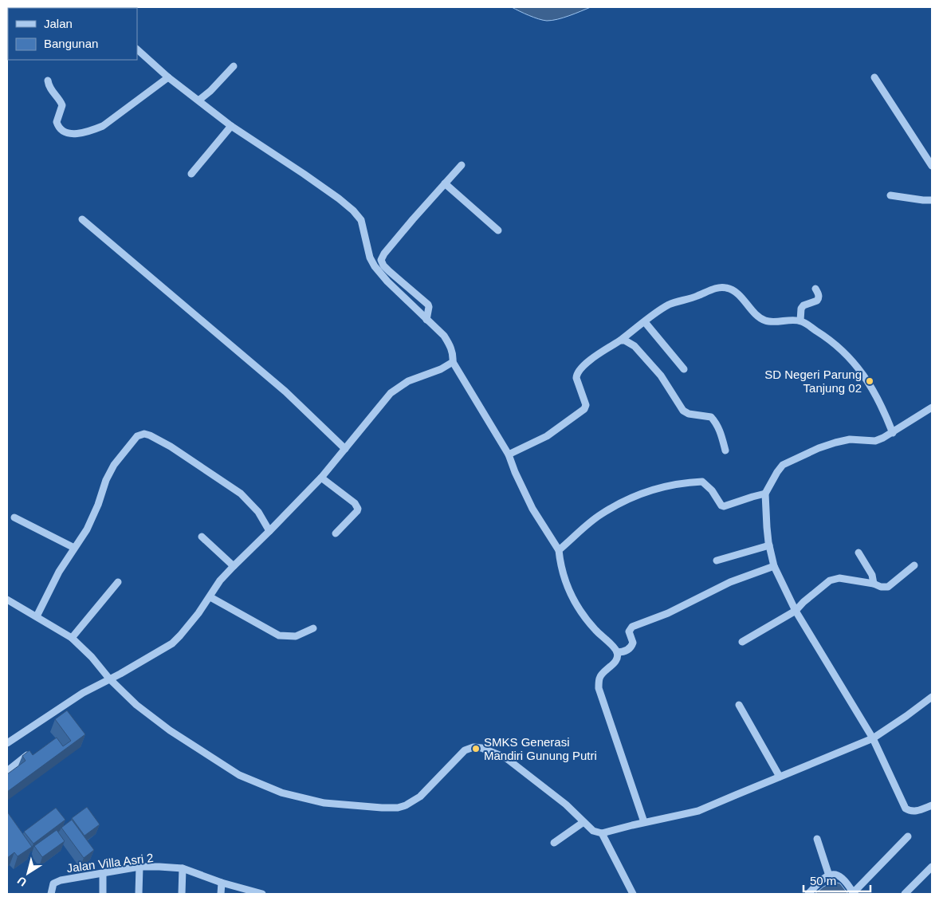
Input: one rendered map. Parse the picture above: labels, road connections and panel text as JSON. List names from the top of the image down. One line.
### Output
{"streets":{"street":["Jalan Villa Asri 2"]},"places":["SD Negeri Parung Tanjung 02","SMKS Generasi Mandiri Gunung Putri"],"legend":["Jalan","Bangunan"],"scale_bar":"50 m","north":"bottom left"}
